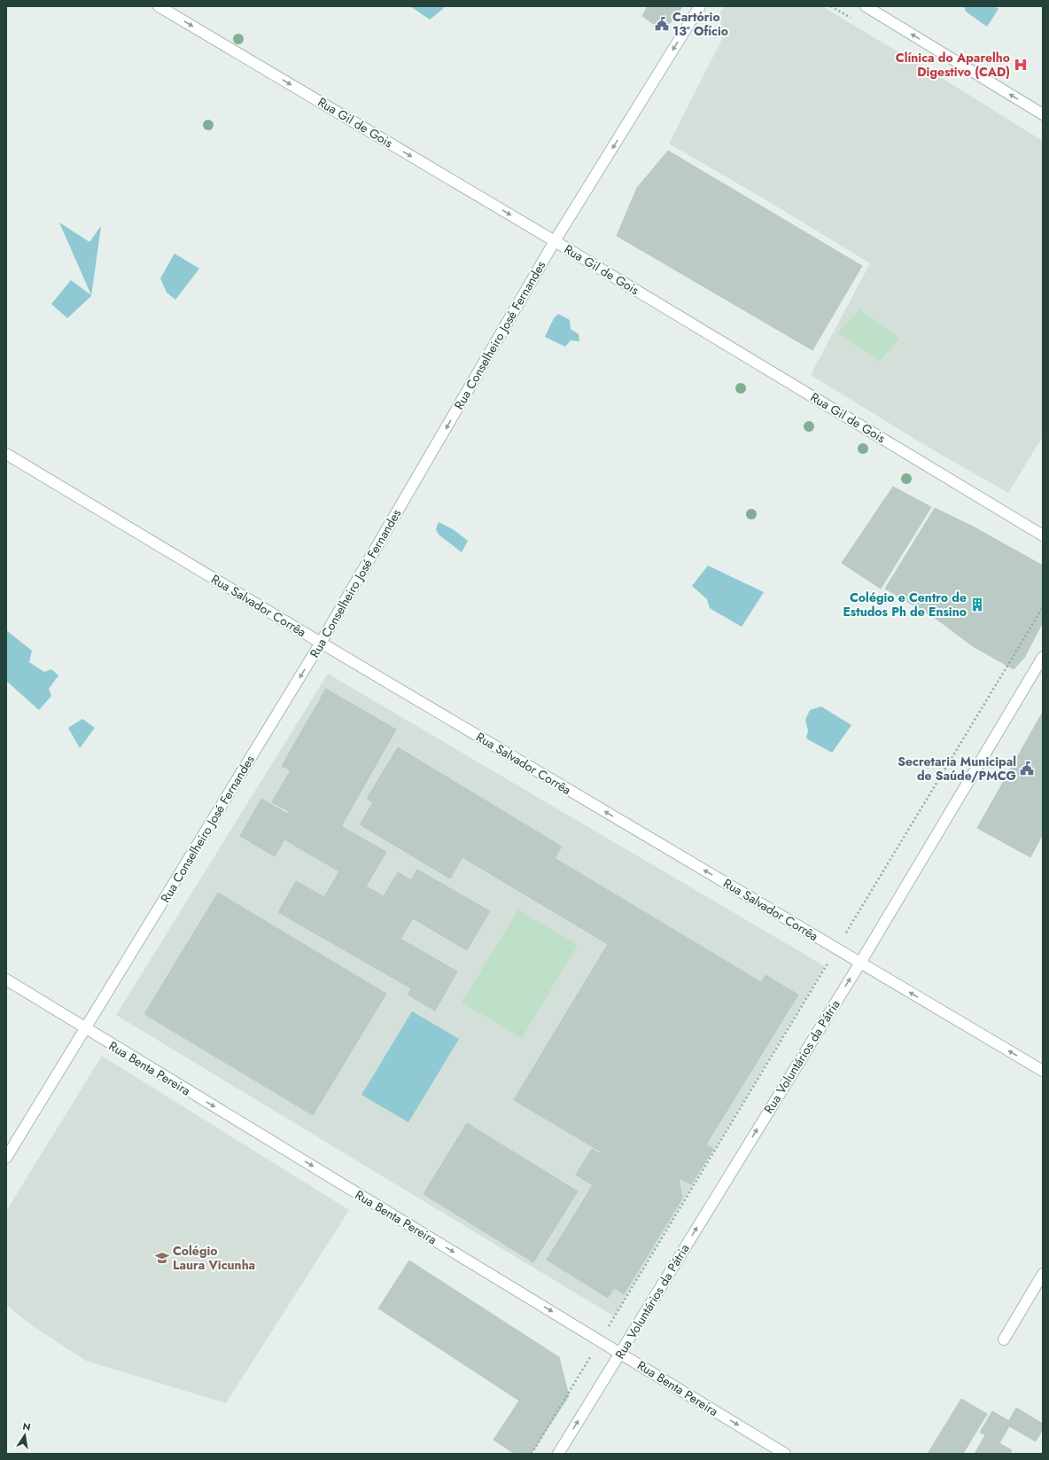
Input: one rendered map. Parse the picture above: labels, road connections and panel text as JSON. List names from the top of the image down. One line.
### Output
{"streets":{"street":["Rua Gil de Gois","Rua Conselheiro José Fernandes","Rua Salvador Corrêa","Rua Voluntários da Pátria","Rua Benta Pereira"]},"crossings":[["Rua Gil de Gois","Rua Conselheiro José Fernandes"],["Rua Conselheiro José Fernandes","Rua Salvador Corrêa"],["Rua Conselheiro José Fernandes","Rua Benta Pereira"],["Rua Salvador Corrêa","Rua Voluntários da Pátria"],["Rua Voluntários da Pátria","Rua Benta Pereira"]],"one_way":["Rua Gil de Gois","Rua Conselheiro José Fernandes","Rua Salvador Corrêa","Rua Voluntários da Pátria","Rua Benta Pereira"],"places":{"public building":["Cartório 13º Ofício","Secretaria Municipal de Saúde/PMCG"],"hospital":["Clínica do Aparelho Digestivo (CAD)"],"building":["Colégio e Centro de Estudos Ph de Ensino"],"school or university":["Colégio Laura Vicunha"]},"north":"top"}
